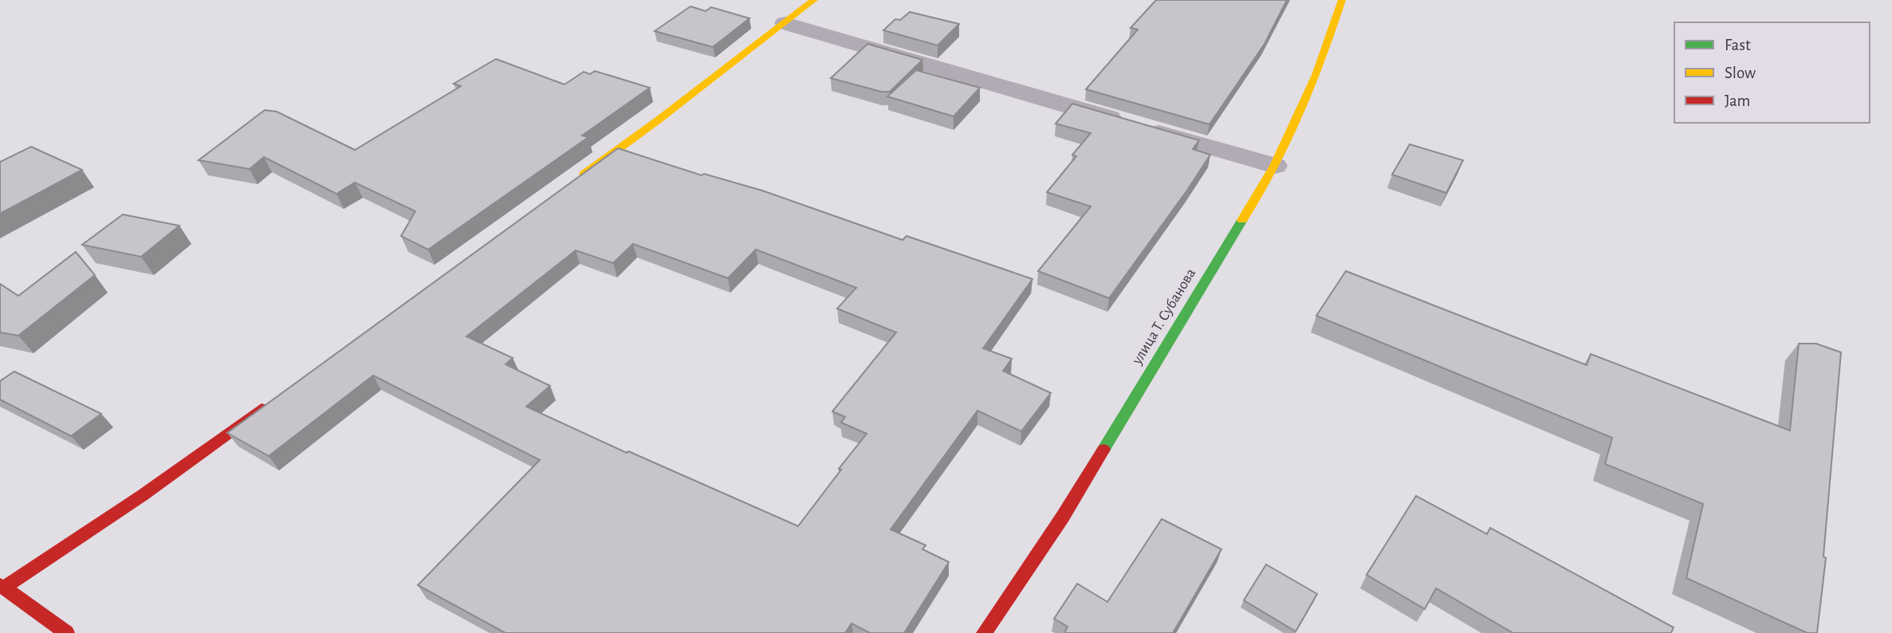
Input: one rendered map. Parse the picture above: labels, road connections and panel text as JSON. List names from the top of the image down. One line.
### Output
{"streets":{"main road":["улица Т. Субанова"]},"legend":["Fast","Slow","Jam"]}
